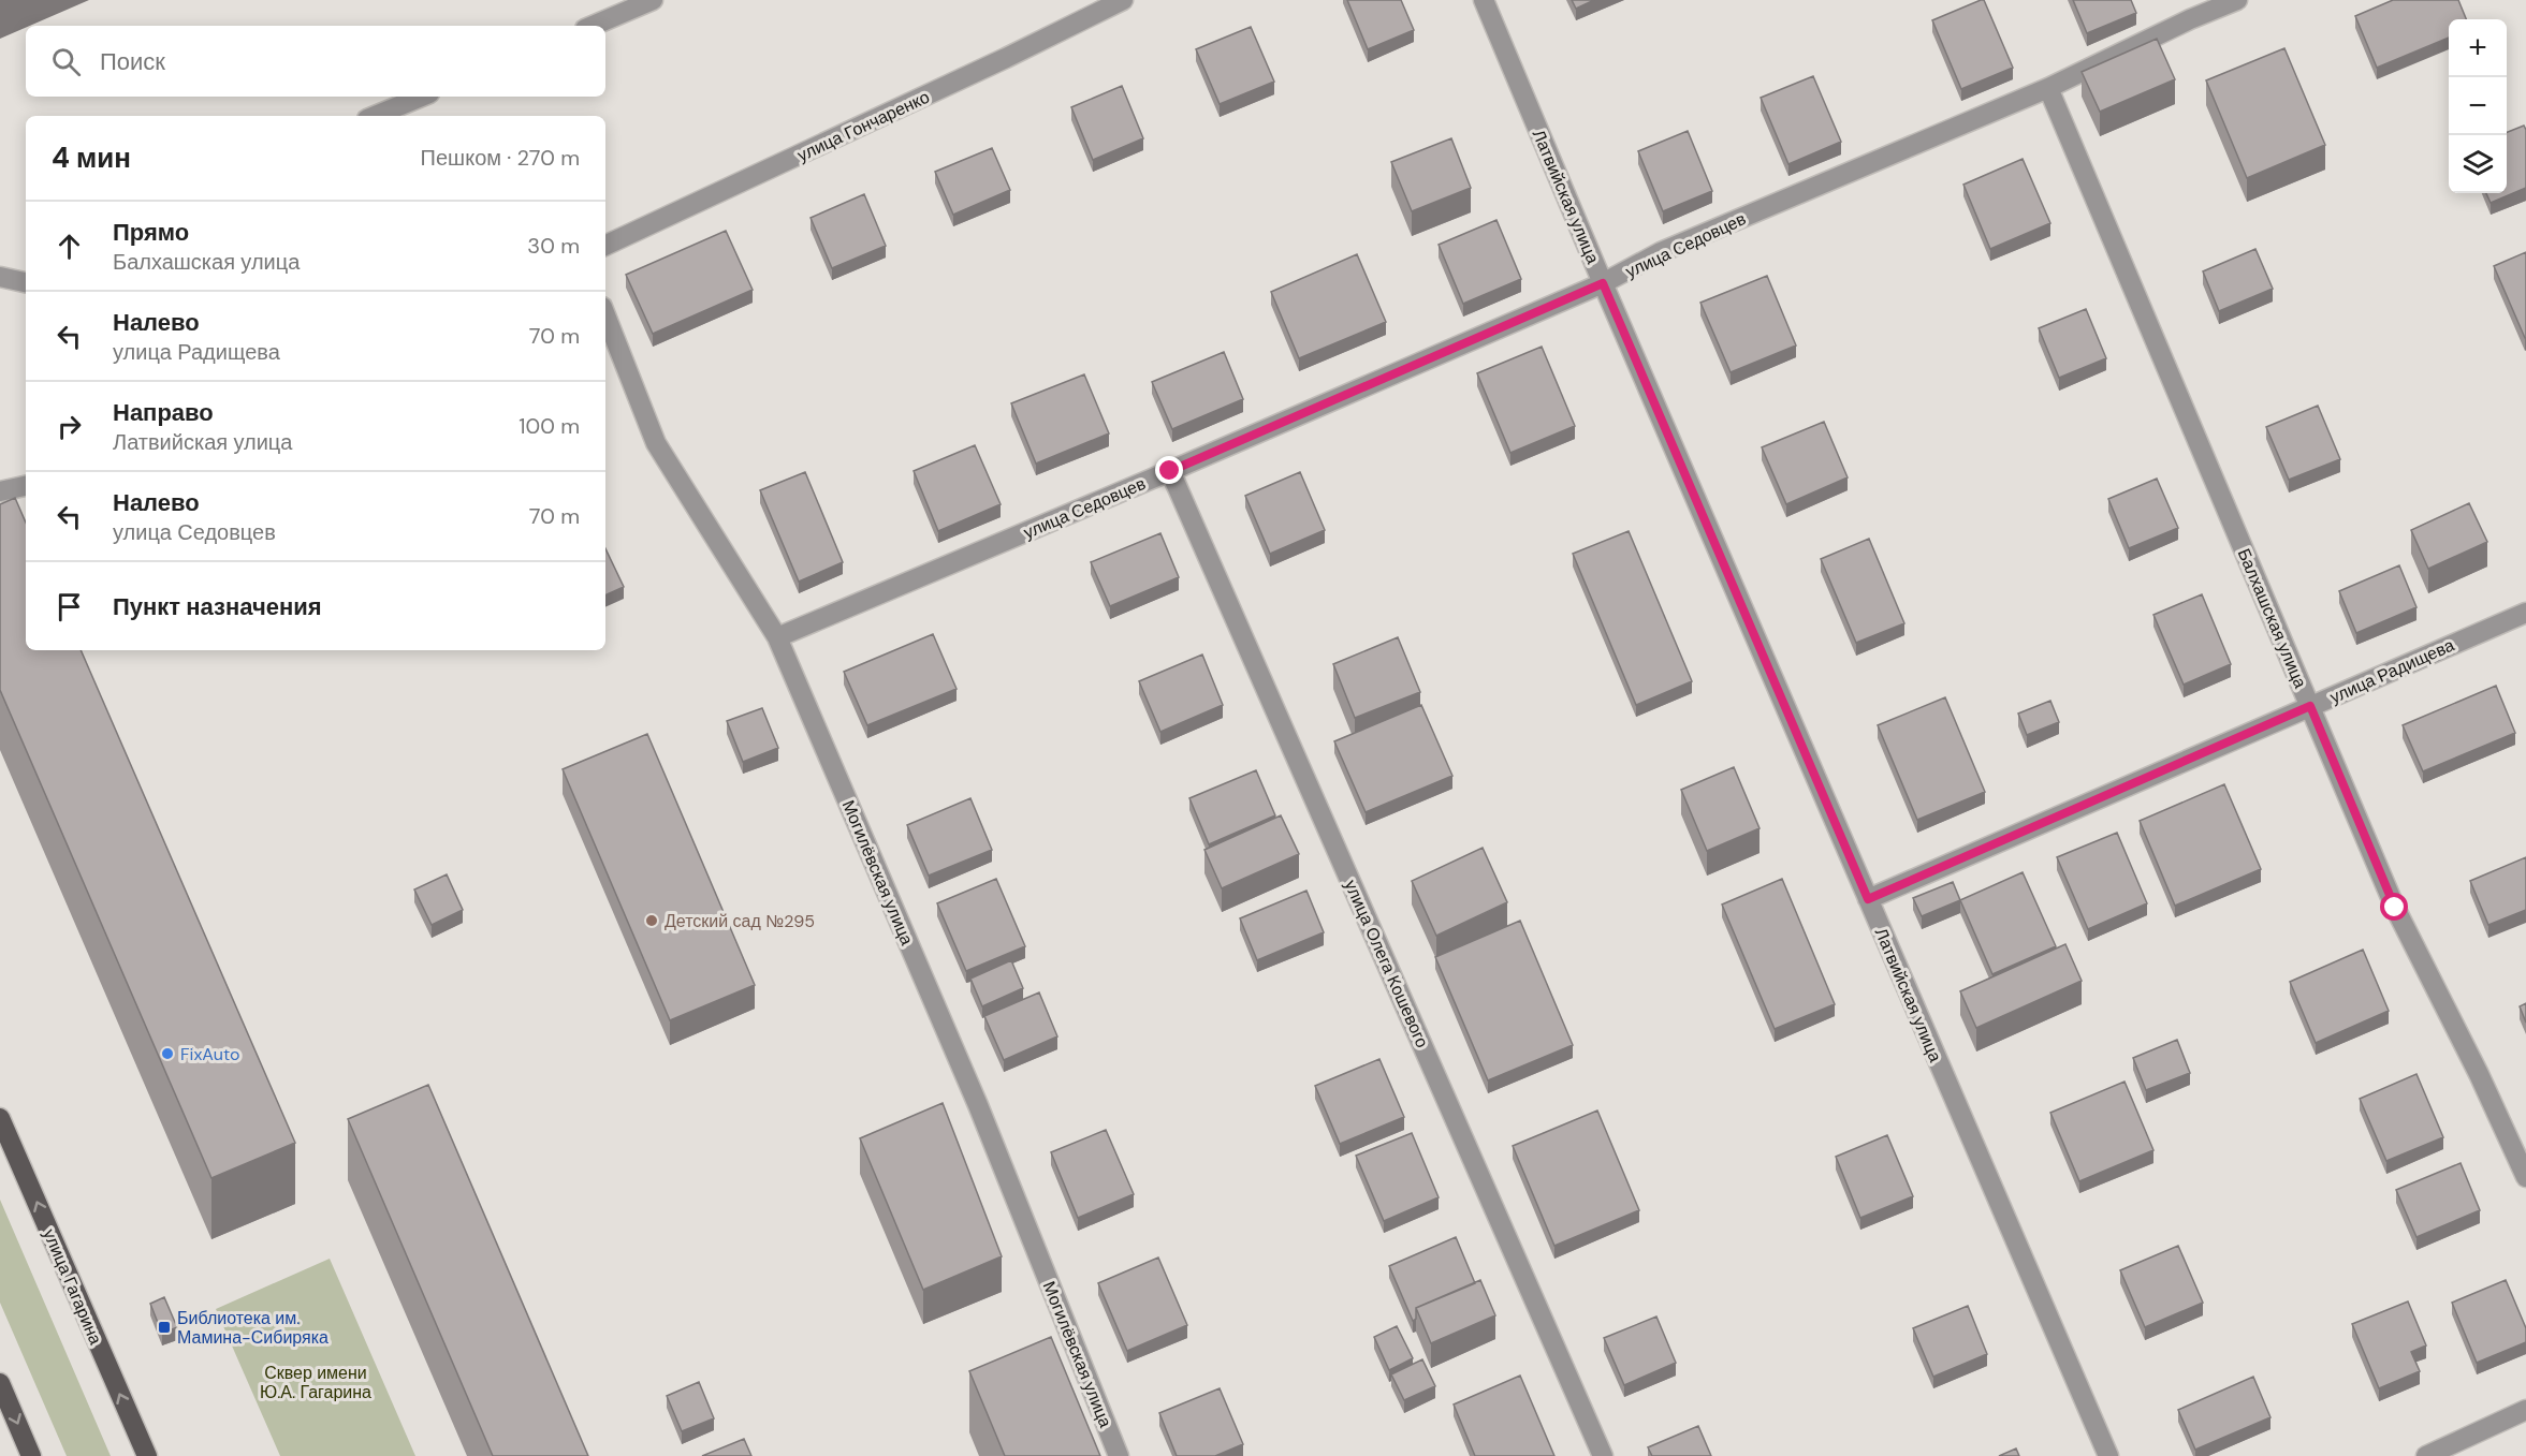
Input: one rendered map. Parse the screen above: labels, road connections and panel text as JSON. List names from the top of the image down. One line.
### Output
{"streets":{"main road":["улица Гагарина"],"street":["улица Гончаренко","Латвийская улица","улица Седовцев","Балхашская улица","улица Радищева","Могилёвская улица","улица Олега Кошевого"]},"crossings":[["Латвийская улица","улица Седовцев"],["Латвийская улица","улица Радищева"],["улица Седовцев","Балхашская улица"],["улица Седовцев","Могилёвская улица"],["улица Седовцев","улица Олега Кошевого"],["Балхашская улица","улица Радищева"]],"one_way":["улица Гагарина"],"parks":["Сквер имени Ю.А. Гагарина"],"places":{"other":["Детский сад №295","FixAuto"],"transit":["Библиотека им. Мамина-Сибиряка"]},"page":{"map_buttons":["+","−"],"search":"Поиск","heading":["4 мин","Пешком · 270 m"],"list":[["Прямо","Балхашская улица","30 m"],["Налево","улица Радищева","70 m"],["Направо","Латвийская улица","100 m"],["Налево","улица Седовцев","70 m"],"Пункт назначения"]}}
